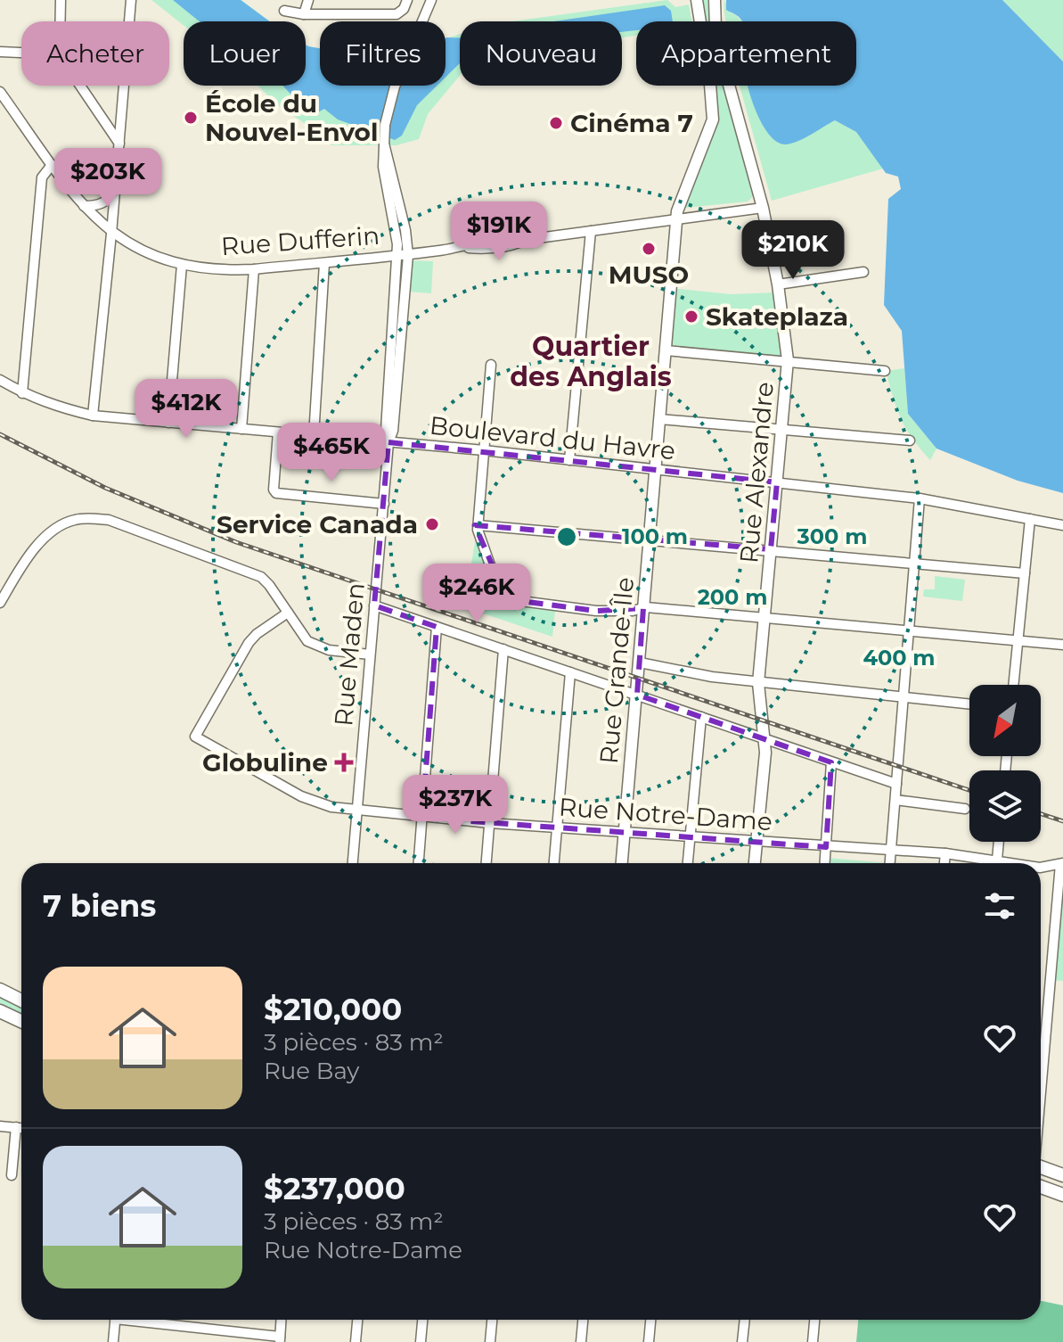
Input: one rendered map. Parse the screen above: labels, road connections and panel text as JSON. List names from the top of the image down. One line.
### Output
{"streets":{"main road":["Rue Alexandre","Rue Grande-Île"],"street":["Rue Dufferin","Boulevard du Havre","Rue Maden","Rue Notre-Dame"]},"crossings":[["Rue Dufferin","Rue Alexandre"],["Rue Dufferin","Rue Maden"],["Rue Dufferin","Rue Grande-Île"],["Boulevard du Havre","Rue Alexandre"],["Boulevard du Havre","Rue Maden"],["Boulevard du Havre","Rue Grande-Île"],["Rue Alexandre","Rue Notre-Dame"],["Rue Maden","Rue Notre-Dame"],["Rue Grande-Île","Rue Notre-Dame"]],"districts":["Quartier des Anglais"],"places":{"other":["École du Nouvel-Envol","Cinéma 7","MUSO","Skateplaza","Service Canada"],"health":["Globuline"]},"north":"bottom left","page":{"chip":["Acheter","Louer","Filtres","Nouveau","Appartement"],"price":["$203K","$191K","$210K","$412K","$465K","$246K","$237K"],"heading":"7 biens","list":[{"name":"$210,000","note":"3 pièces · 83 m² · Rue Bay"},{"name":"$237,000","note":"3 pièces · 83 m² · Rue Notre-Dame"}]},"rings":["100 m","300 m","200 m","400 m"]}
